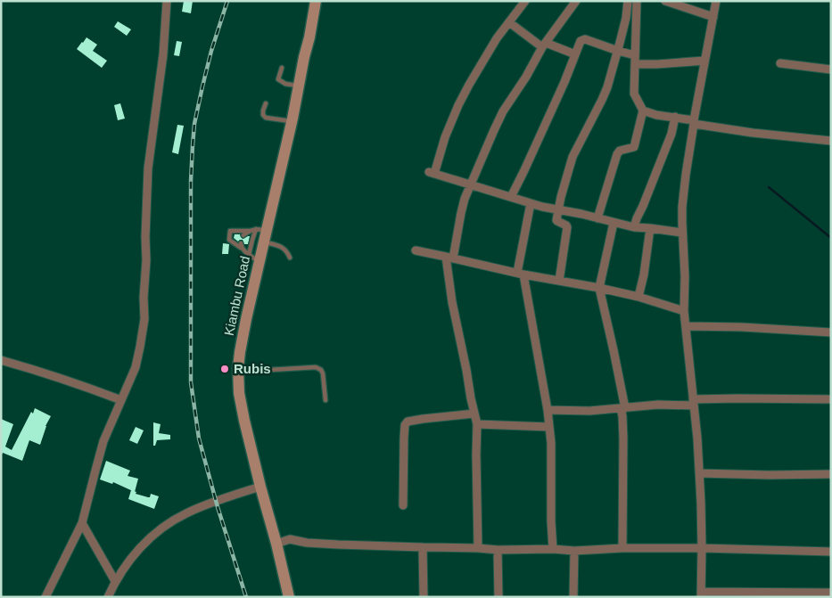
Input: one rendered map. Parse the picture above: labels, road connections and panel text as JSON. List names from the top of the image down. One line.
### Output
{"streets":{"main road":["Kiambu Road"]},"places":["Rubis"]}
